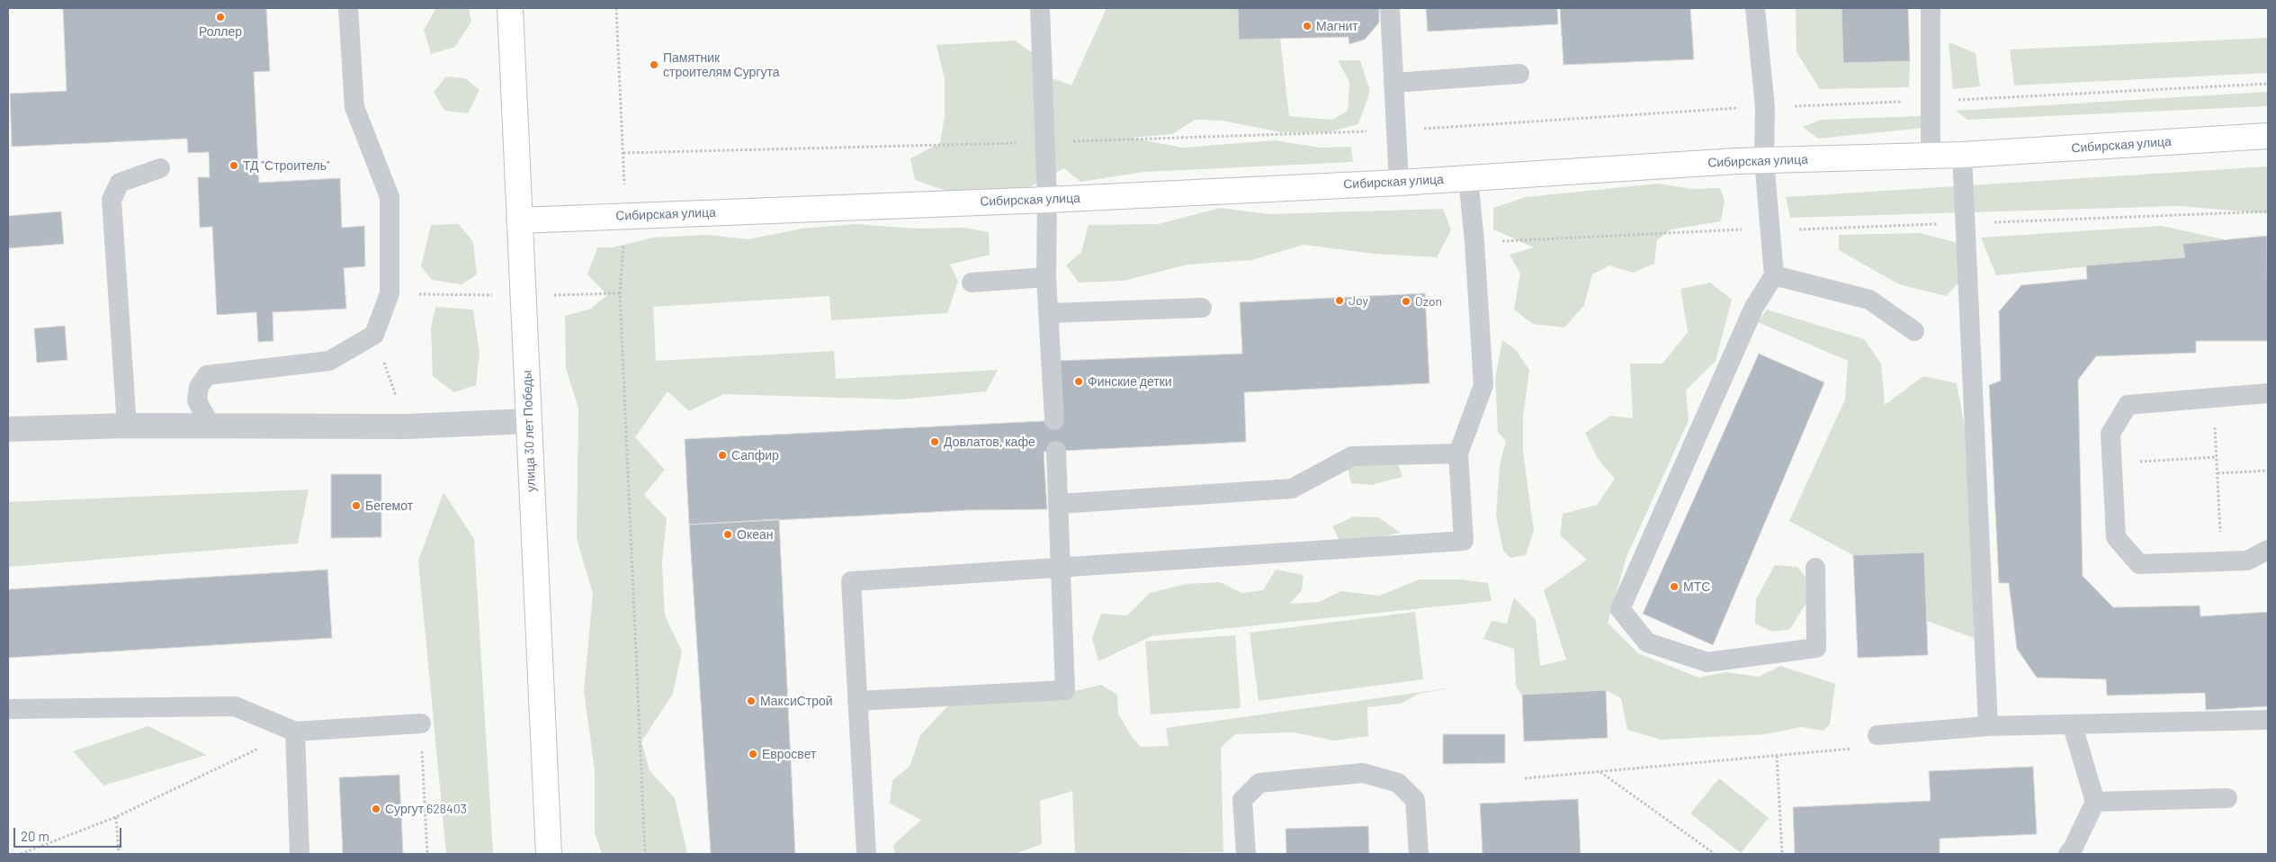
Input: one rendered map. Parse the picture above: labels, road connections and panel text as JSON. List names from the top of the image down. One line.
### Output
{"streets":{"street":["Сибирская улица","улица 30 лет Победы"]},"crossings":[["Сибирская улица","улица 30 лет Победы"]],"places":["Роллер","Магнит","Памятник строителям Сургута","ТД \"Строитель\"","Joy","Ozon","Финские детки","Довлатов, кафе","Сапфир","Бегемот","Океан","МТС","МаксиСтрой","Евросвет","Сургут 628403"],"scale_bar":"20 m"}
